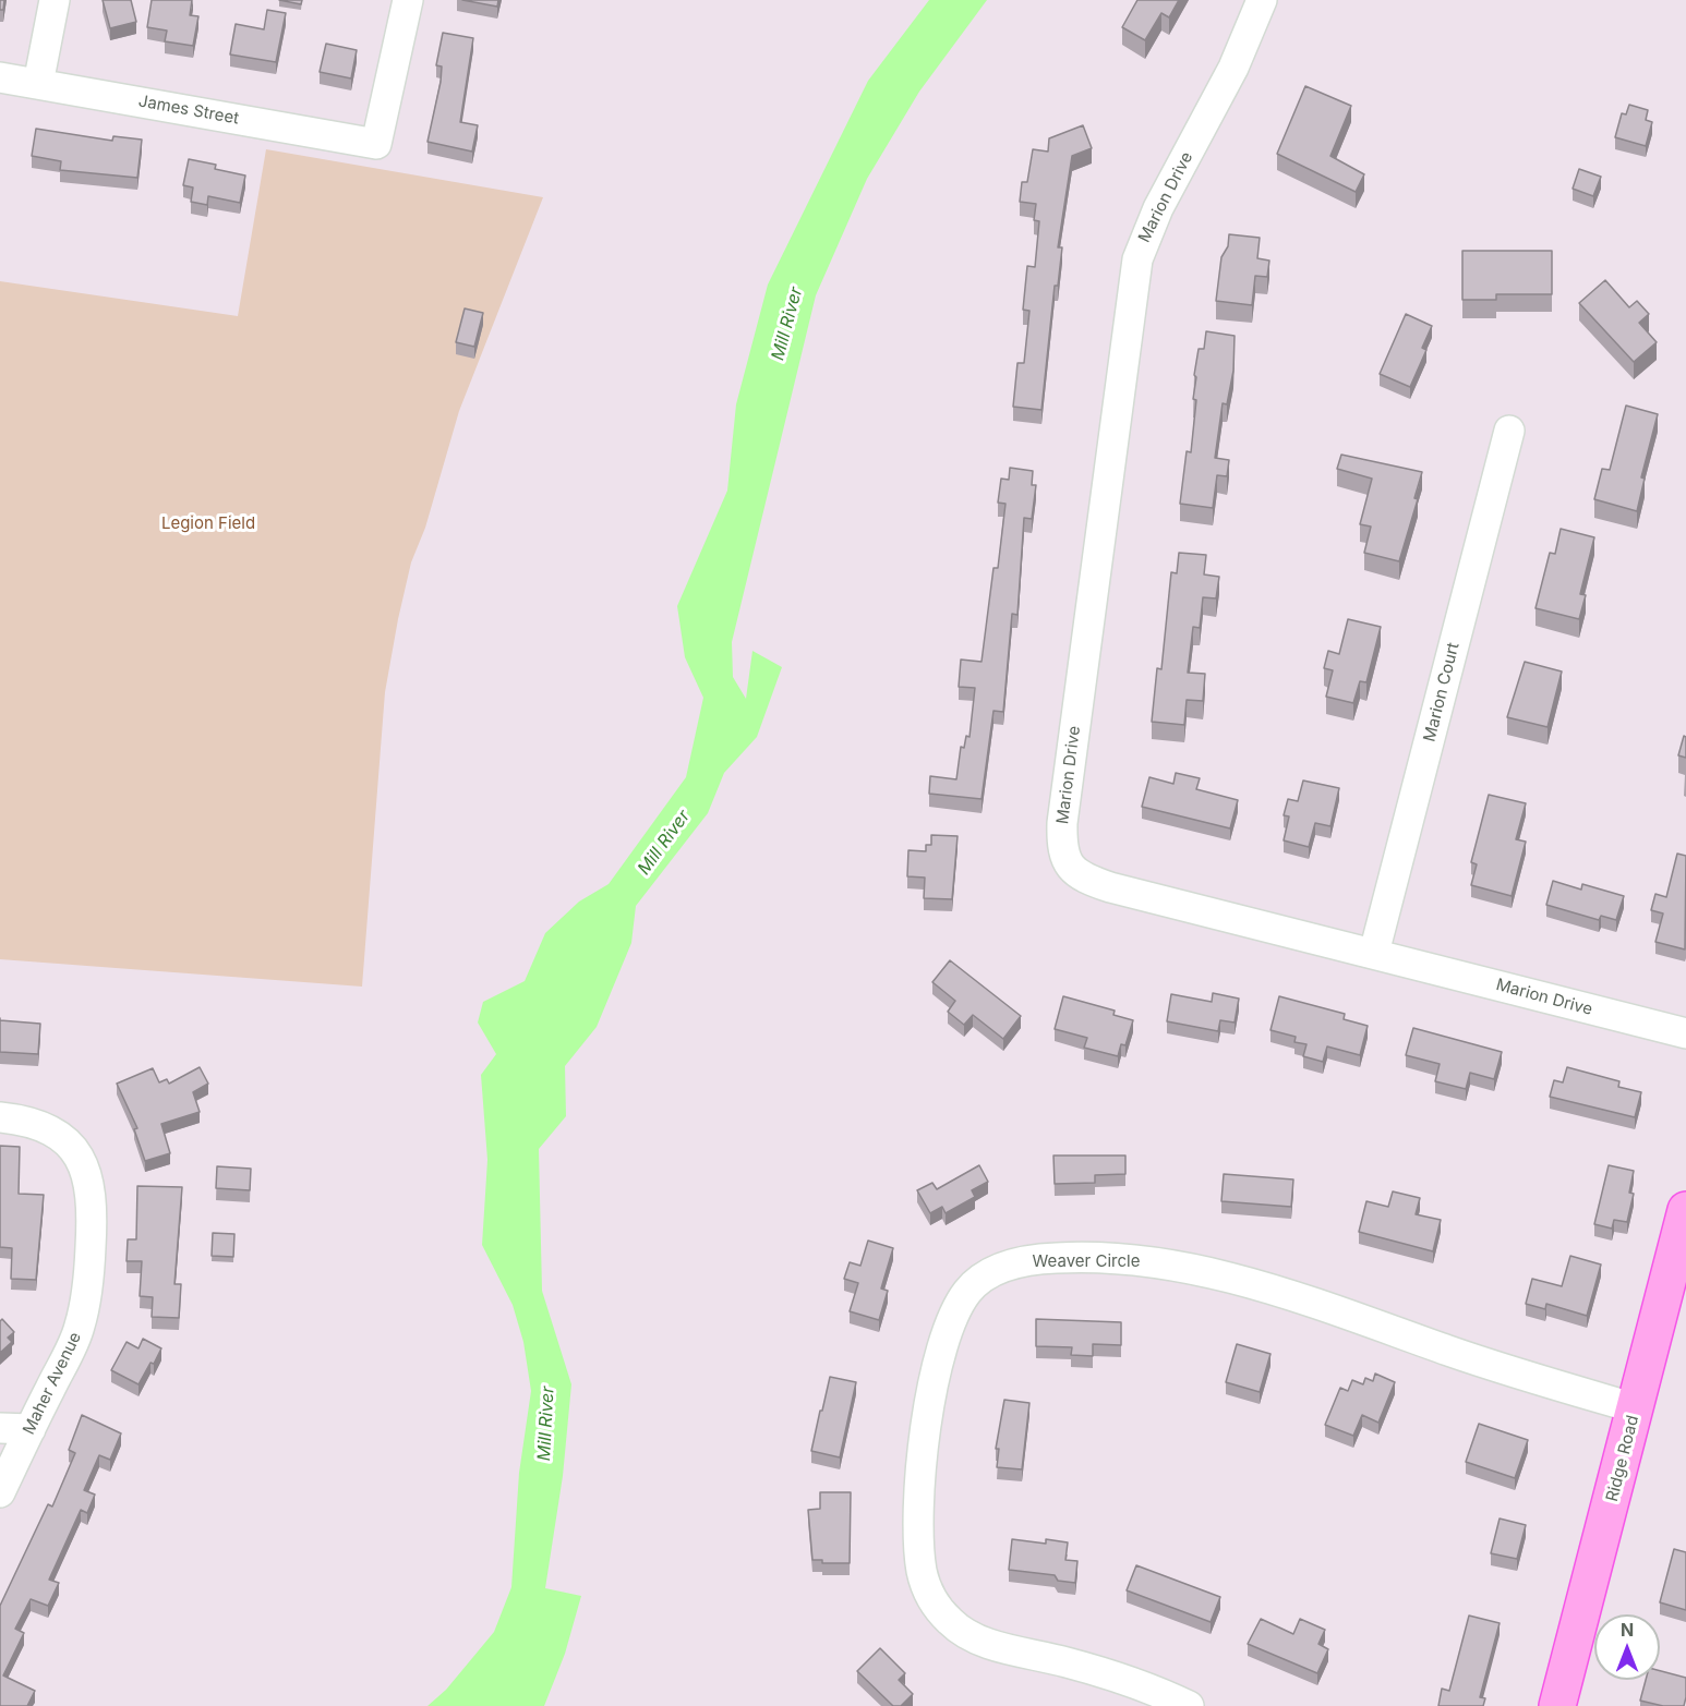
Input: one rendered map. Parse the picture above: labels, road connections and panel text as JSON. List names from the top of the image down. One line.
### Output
{"streets":{"main road":["Ridge Road"],"street":["James Street","Marion Drive","Marion Court","Weaver Circle","Maher Avenue"]},"crossings":[["Marion Drive","Marion Court"],["Weaver Circle","Ridge Road"]],"water":["Mill River"],"parks":["Legion Field"],"north":"top"}
